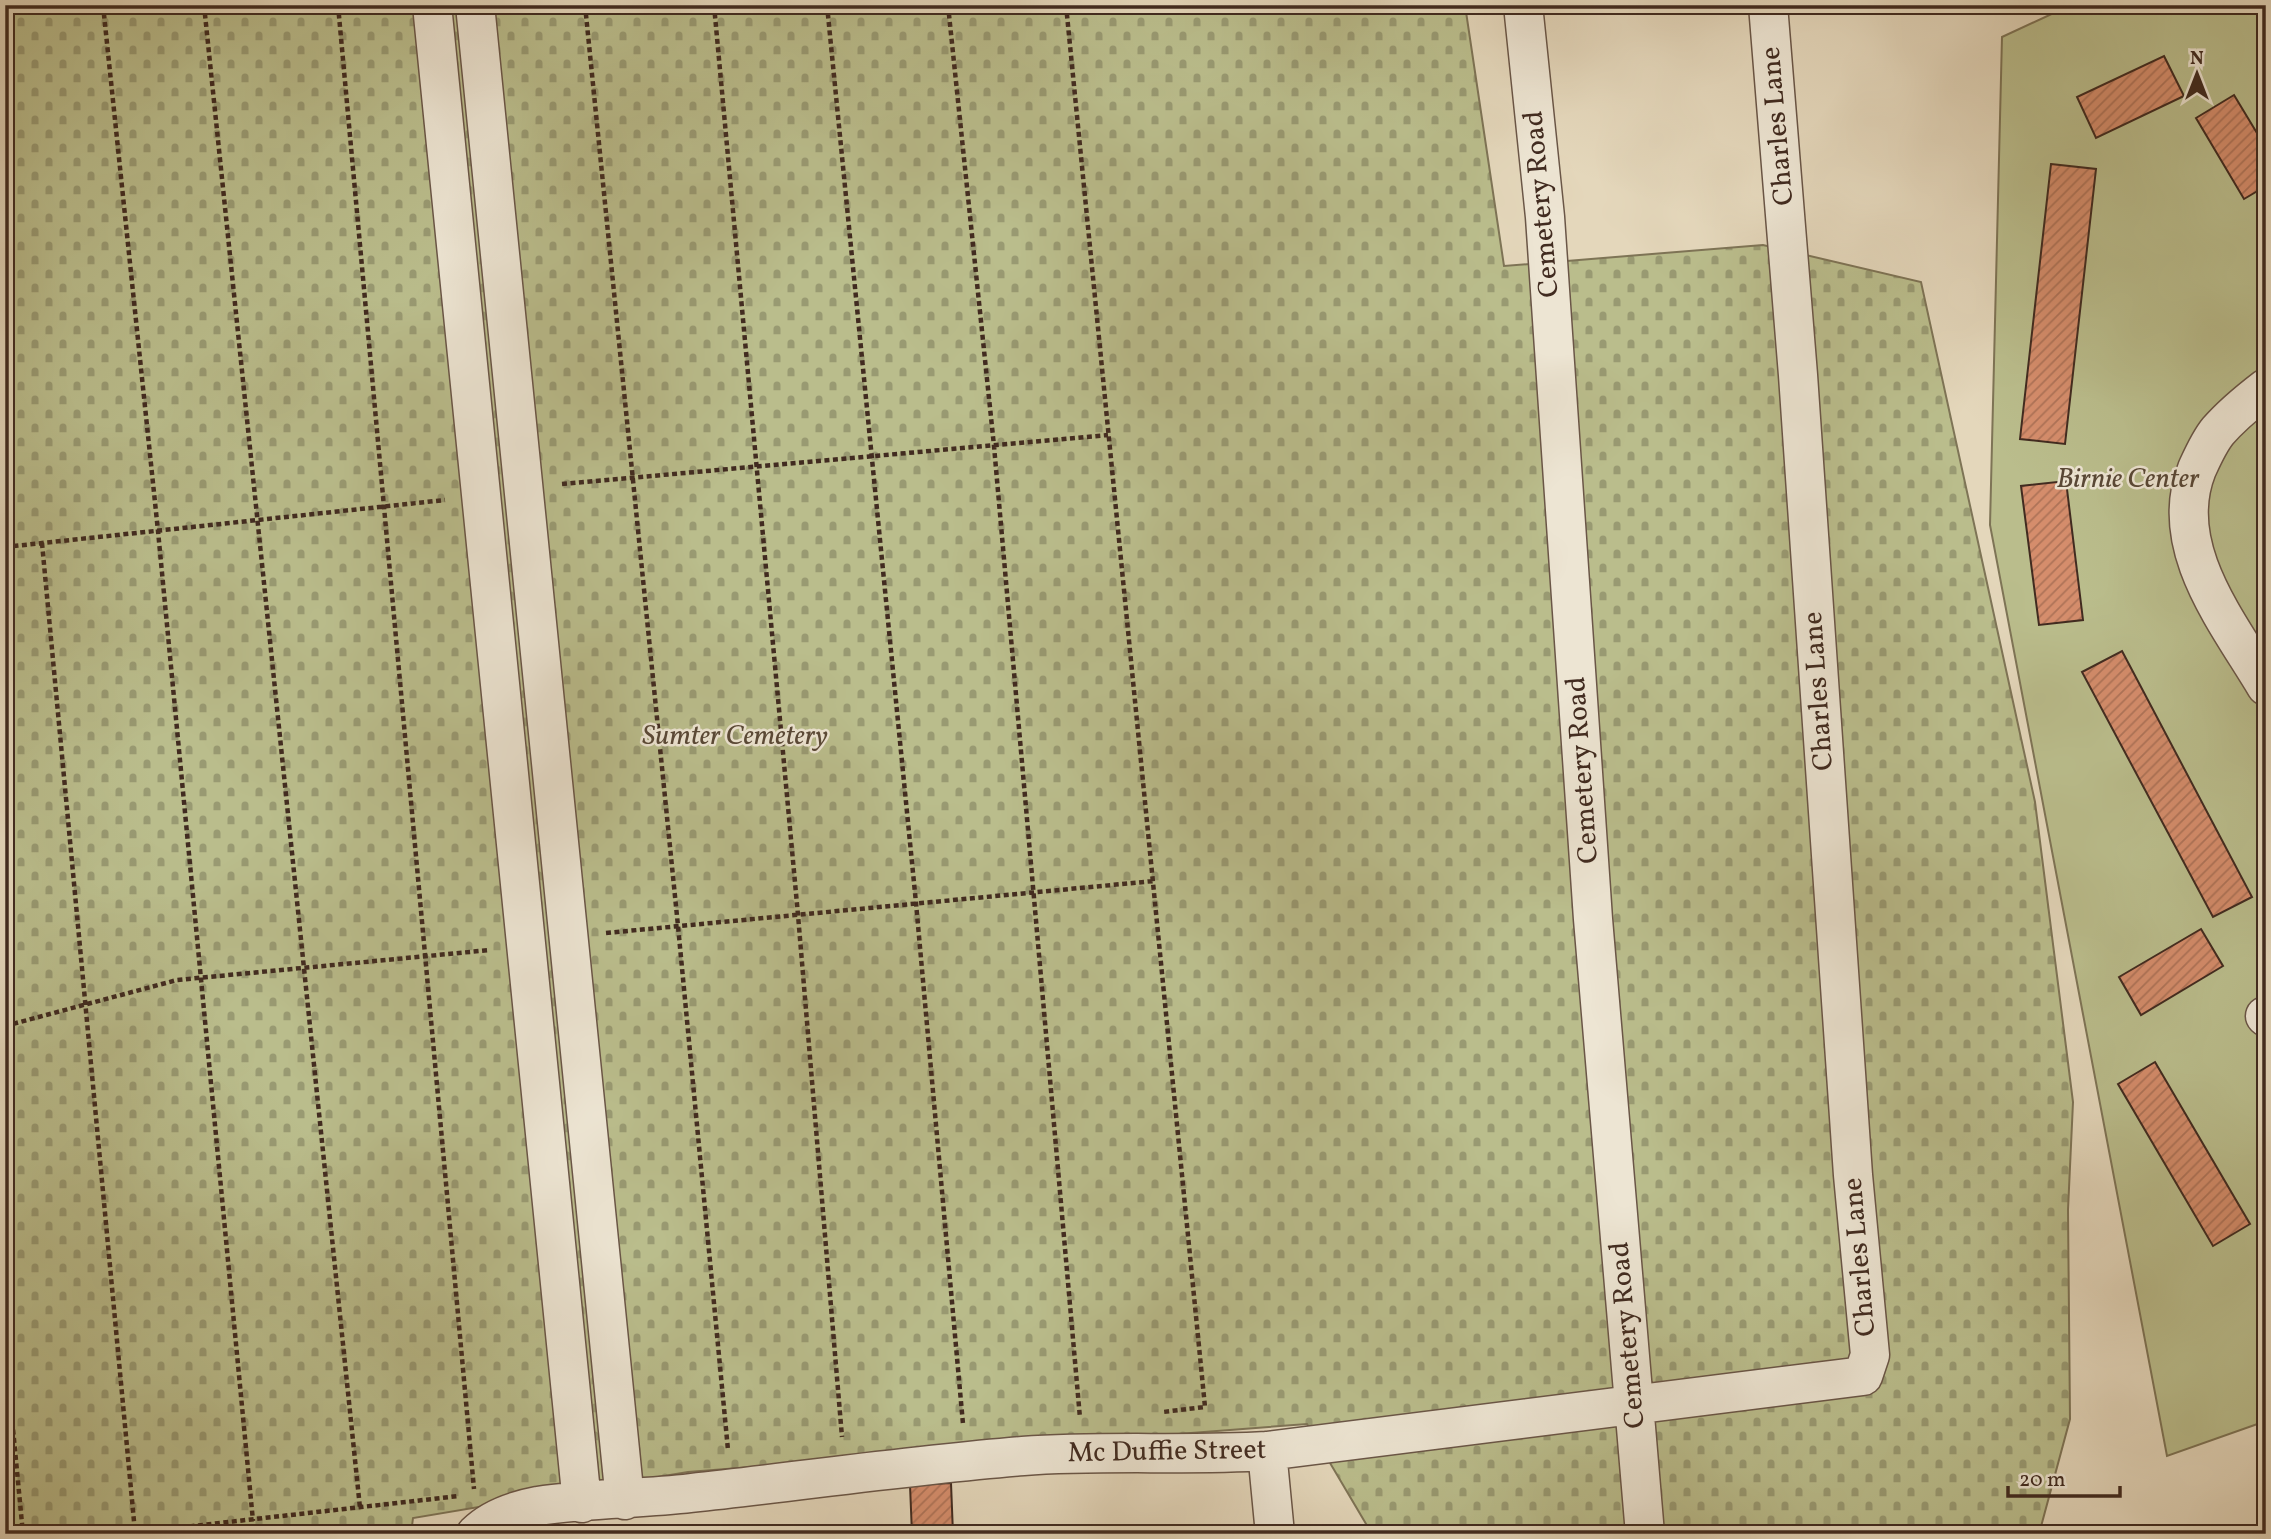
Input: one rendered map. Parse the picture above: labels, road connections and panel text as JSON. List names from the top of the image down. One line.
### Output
{"streets":{"street":["Charles Lane","Cemetery Road","Mc Duffie Street"]},"crossings":[["Charles Lane","Mc Duffie Street"],["Cemetery Road","Mc Duffie Street"]],"parks":["Birnie Center","Sumter Cemetery"],"scale_bar":"20 m","north":"top"}
